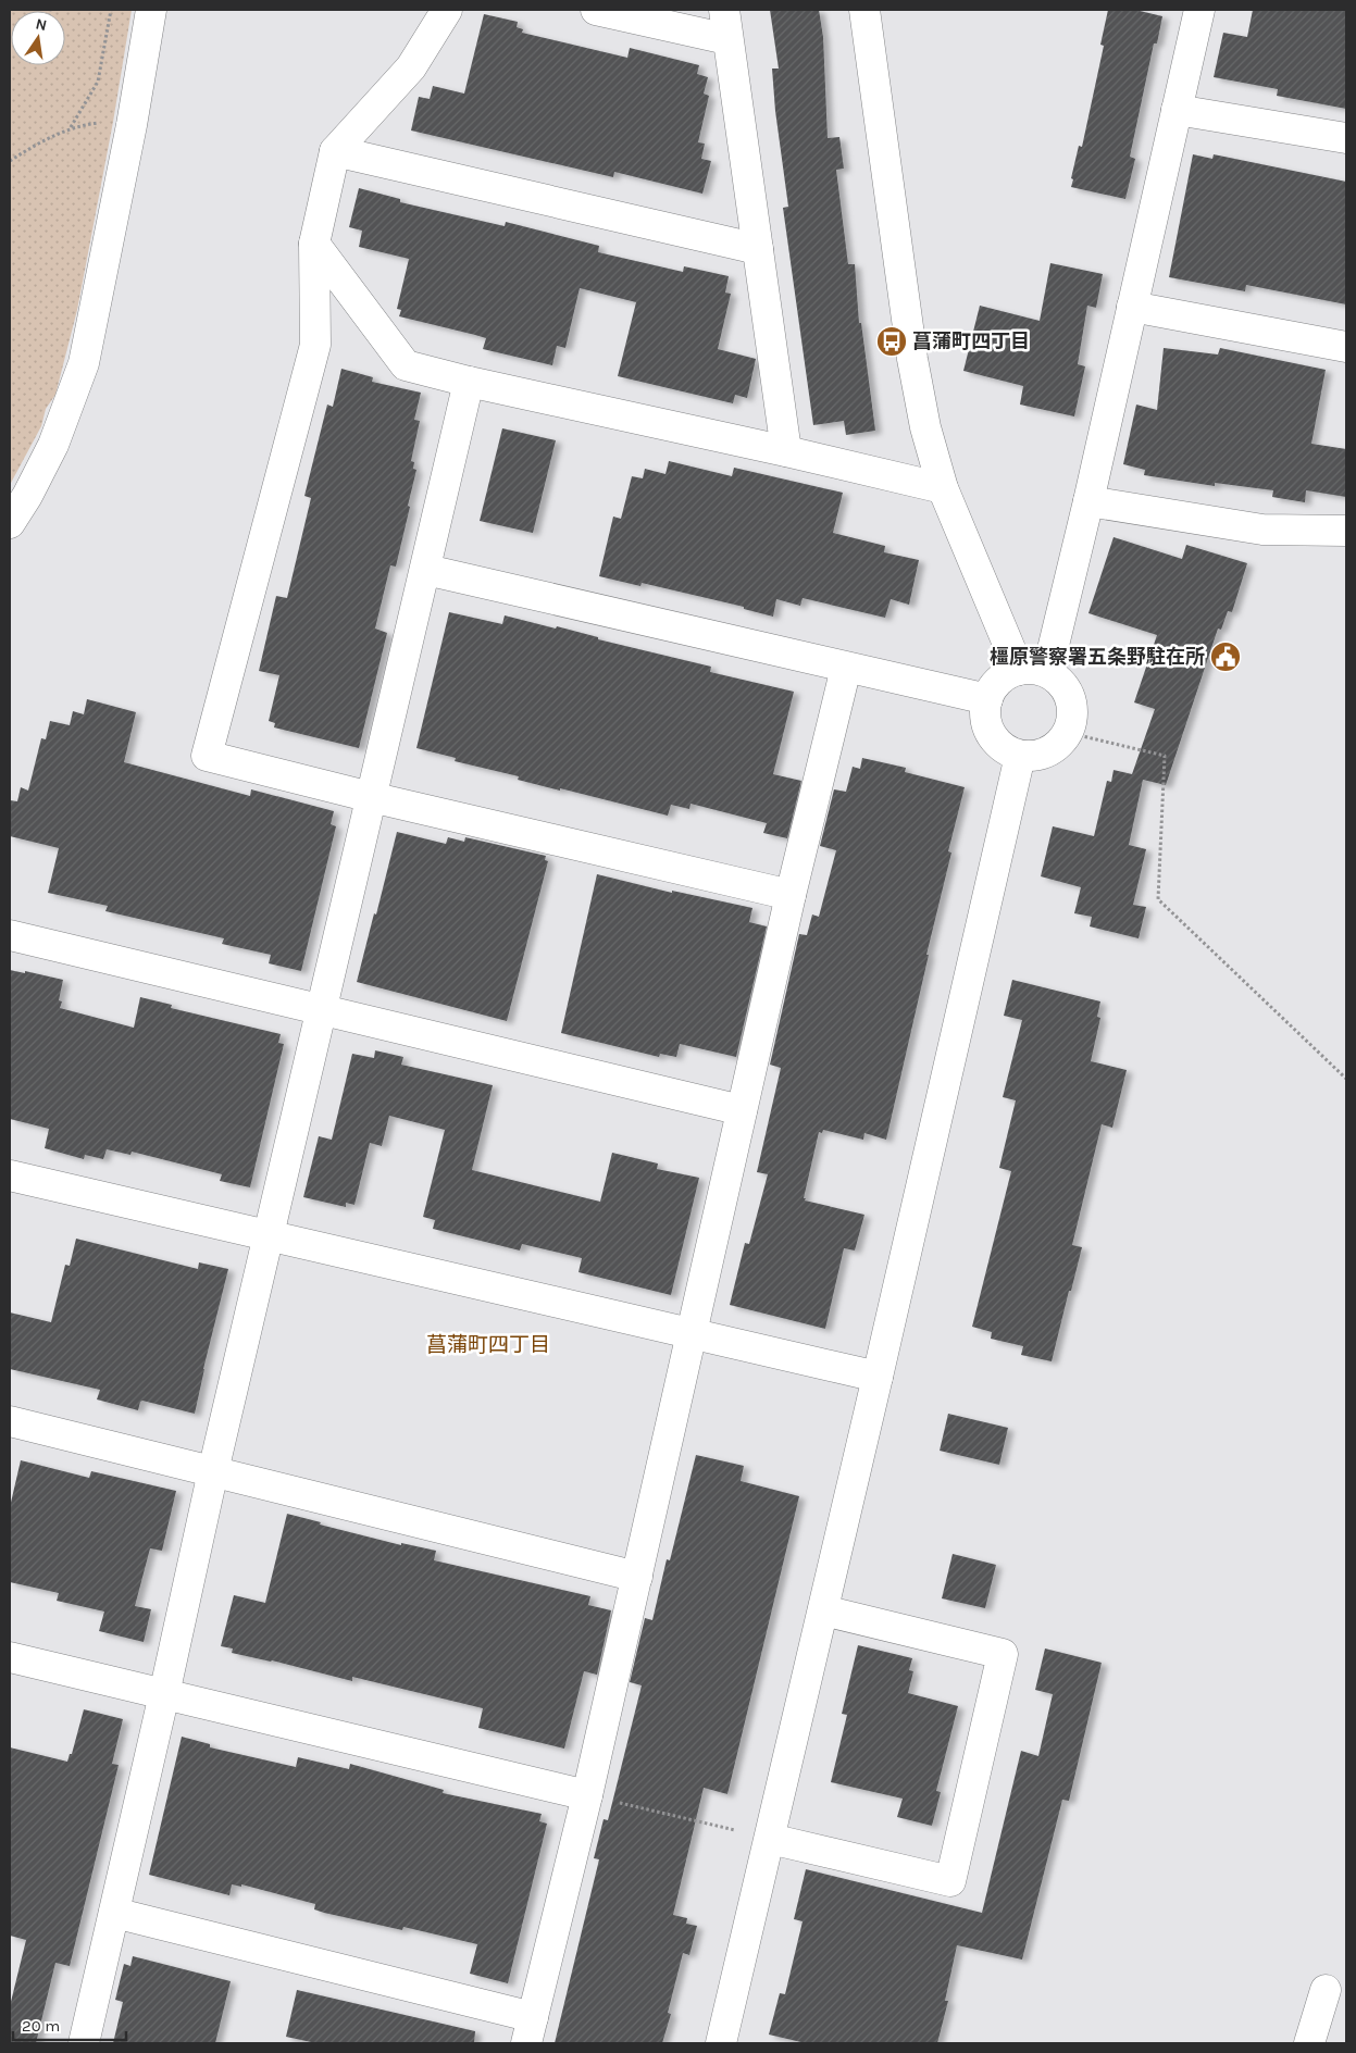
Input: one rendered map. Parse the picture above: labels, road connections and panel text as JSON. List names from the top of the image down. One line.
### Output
{"districts":["菖蒲町四丁目"],"places":{"bus stop":["菖蒲町四丁目"],"public building":["橿原警察署五条野駐在所"]},"scale_bar":"20 m","north":"top"}
